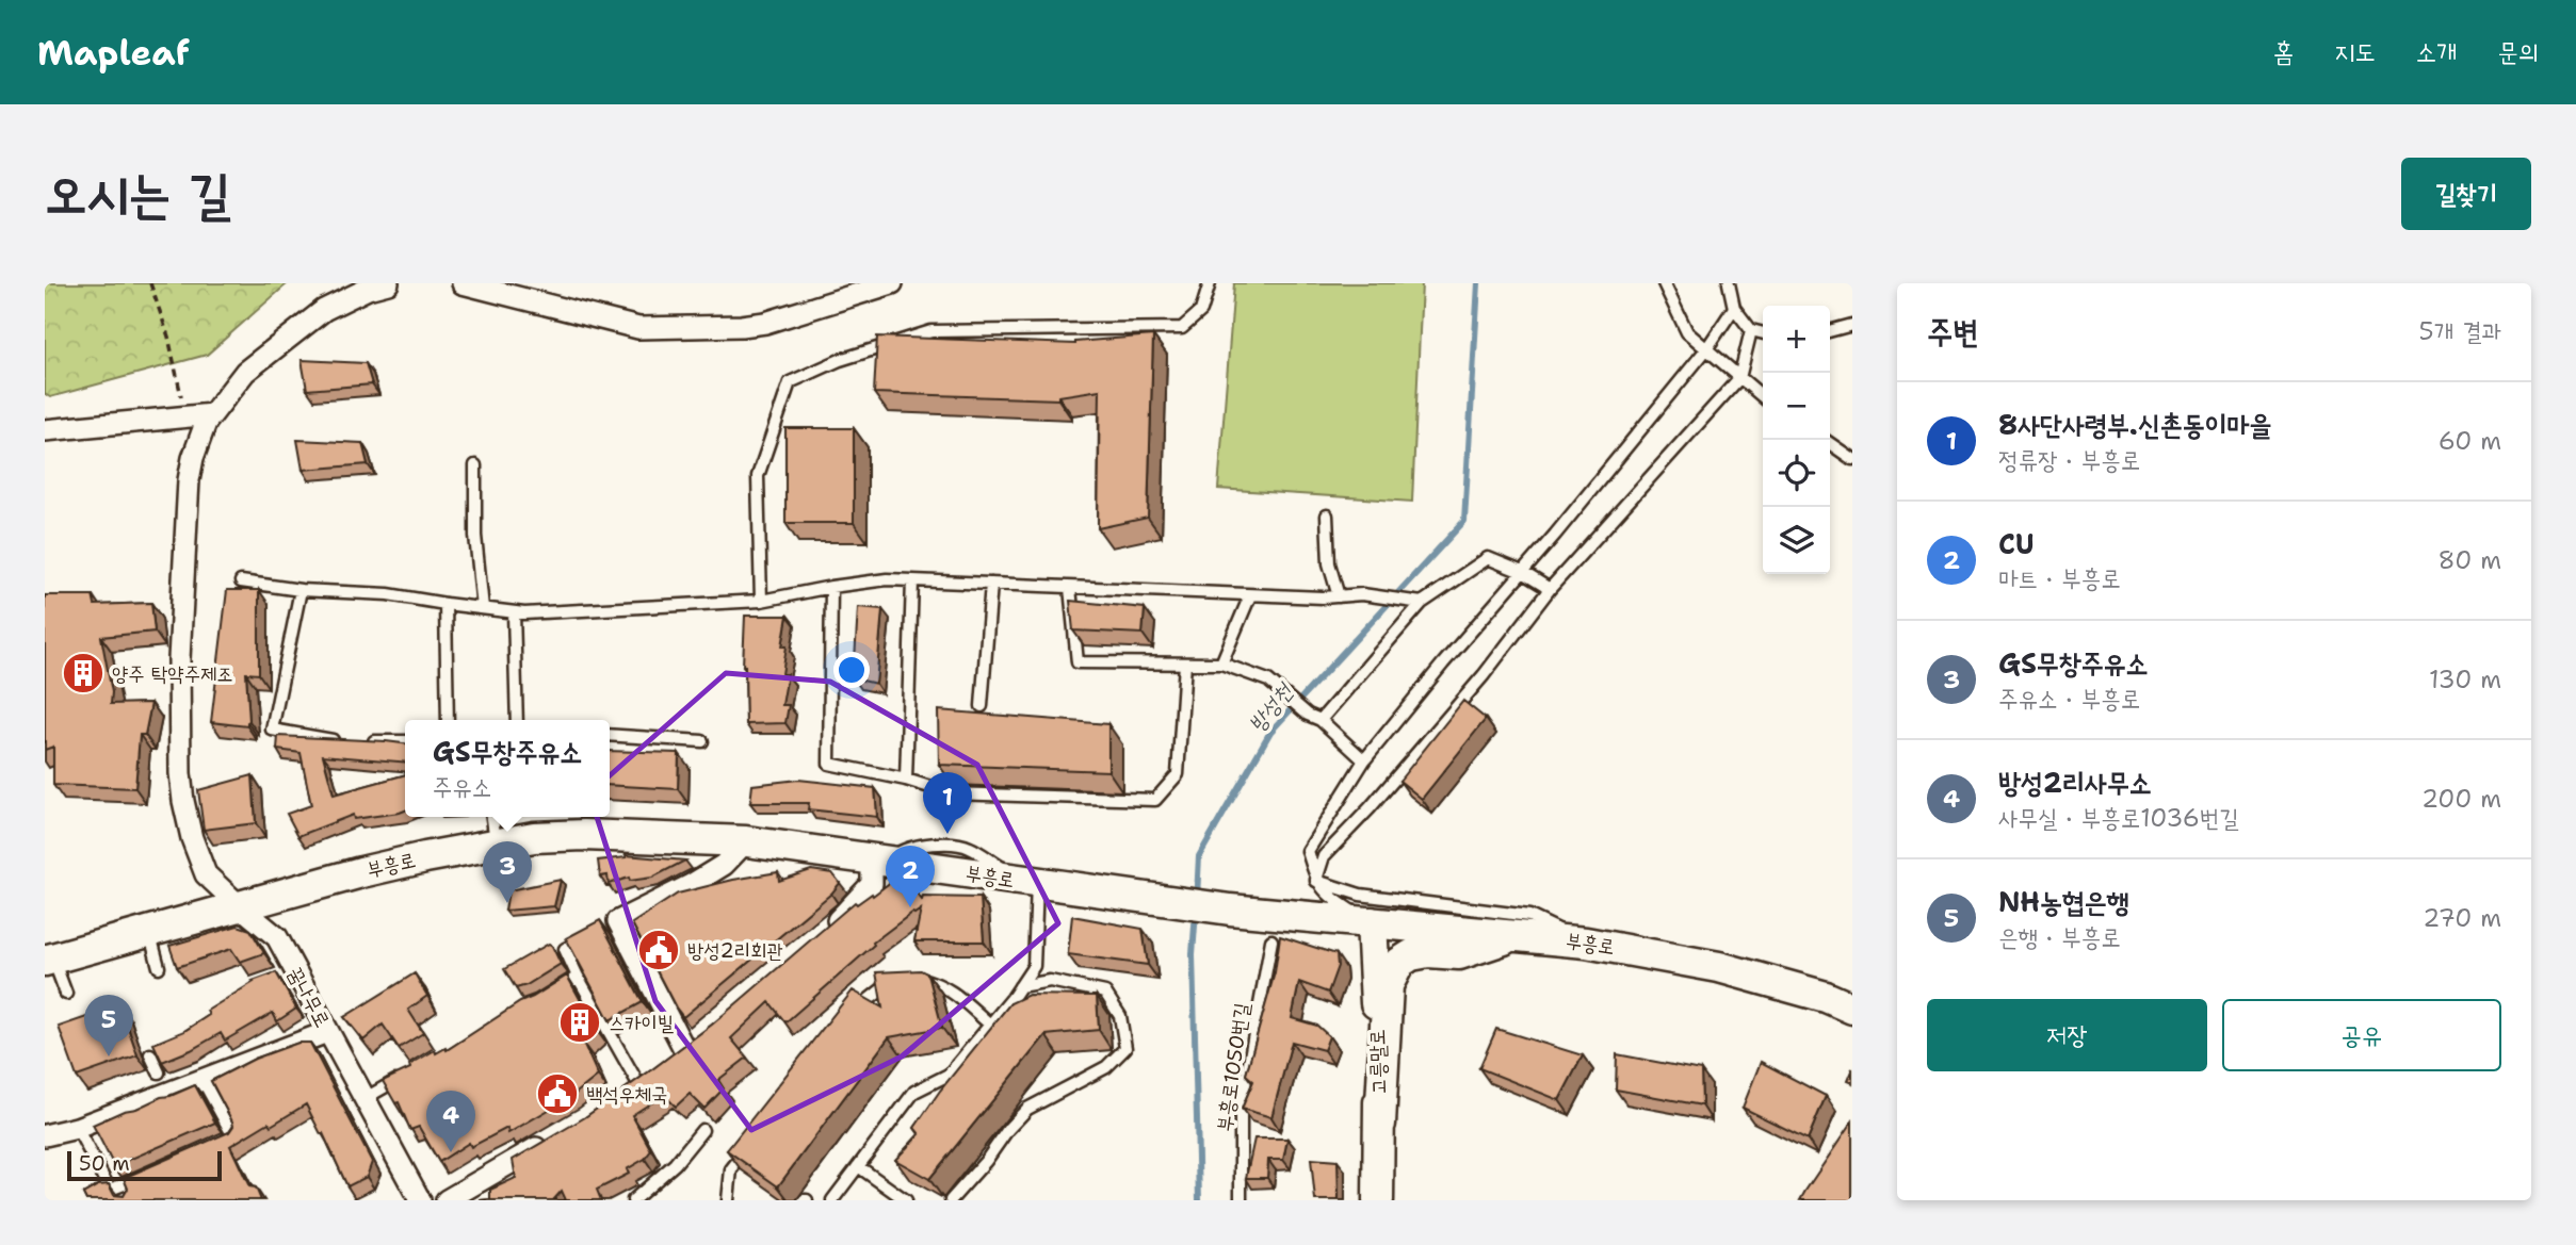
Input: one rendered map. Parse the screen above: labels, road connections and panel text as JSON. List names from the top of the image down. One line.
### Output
{"streets":{"main road":["부흥로","고릉말로"],"street":["꿈나무로"],"lane":["부흥로1050번길"]},"crossings":[["부흥로","꿈나무로"],["부흥로","고릉말로"]],"water":["방성천"],"places":{"building":["양주 탁약주제조","스카이빌"],"public building":["방성2리회관","백석우체국"]},"scale_bar":"50 m","page":{"header":"Mapleaf","nav":["홈","지도","소개","문의"],"buttons":["길찾기",["저장","공유"]],"title":"오시는 길","heading":["주변","5개 결과"],"map_buttons":["+","−"],"list":[{"mark":"1","name":"8사단사령부.신촌동이마을","note":"정류장 · 부흥로","value":"60 m"},{"mark":"2","name":"CU","note":"마트 · 부흥로","value":"80 m"},{"mark":"3","name":"GS무창주유소","note":"주유소 · 부흥로","value":"130 m"},{"mark":"4","name":"방성2리사무소","note":"사무실 · 부흥로1036번길","value":"200 m"},{"mark":"5","name":"NH농협은행","note":"은행 · 부흥로","value":"270 m"}],"popup":["GS무창주유소","주유소"],"pins":["1","3","2","5","4"],"scale":"50 m"}}
